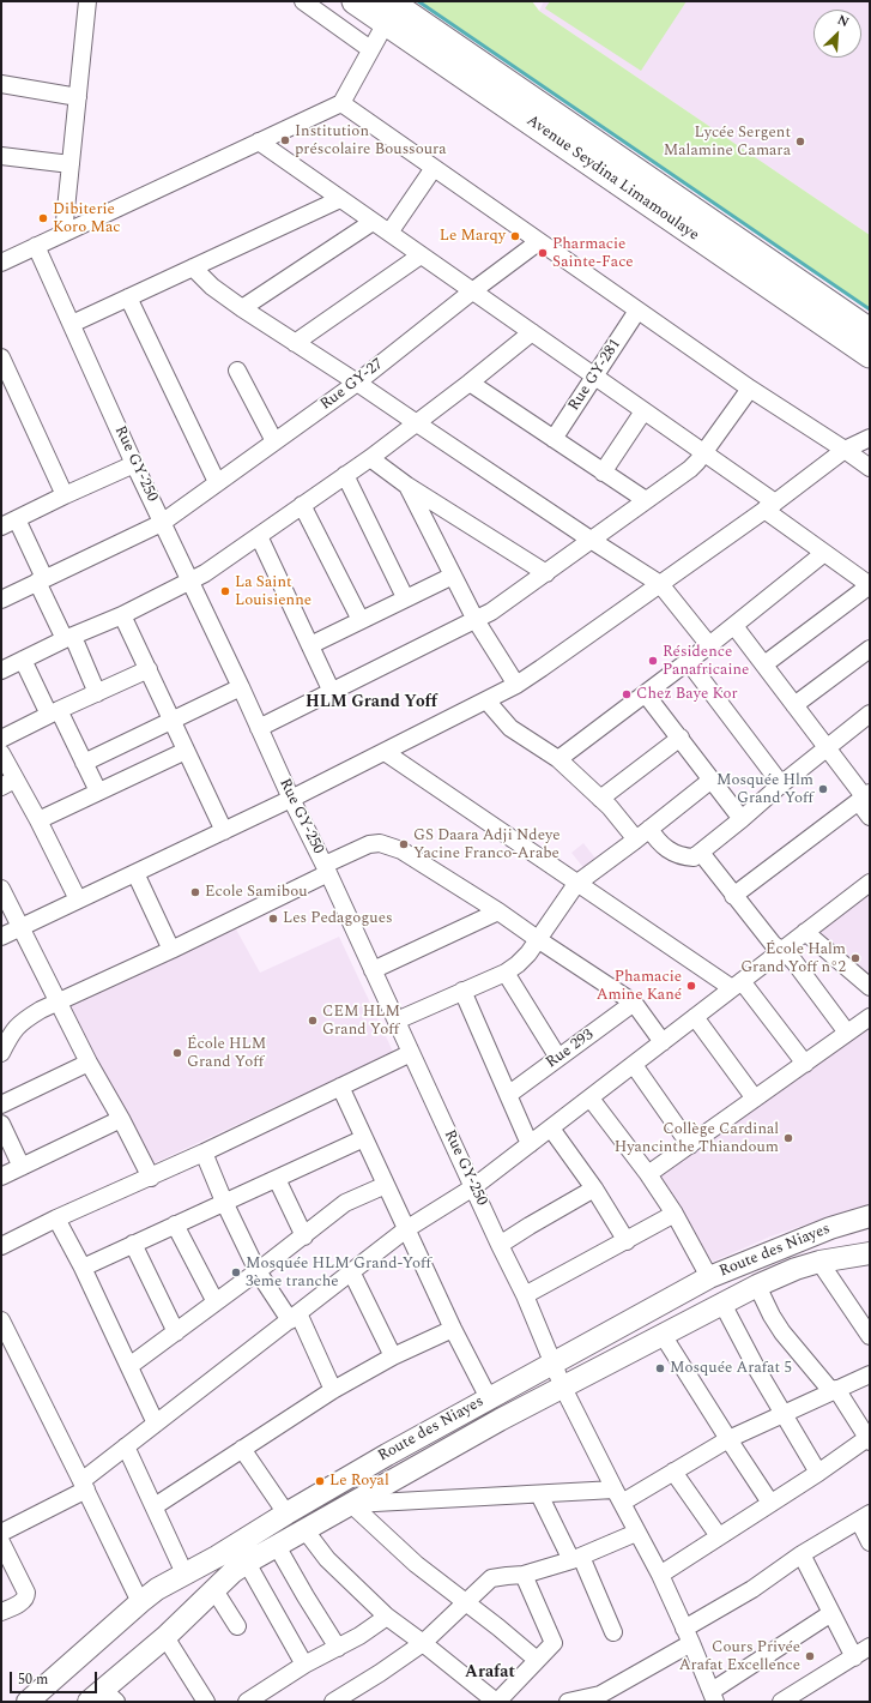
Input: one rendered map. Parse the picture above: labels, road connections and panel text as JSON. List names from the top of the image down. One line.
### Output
{"streets":{"highway":["Avenue Seydina Limamoulaye"],"main road":["Route des Niayes"],"street":["Rue GY-281","Rue GY-27","Rue GY-250","Rue 293"]},"crossings":[["Rue GY-27","Rue GY-250"],["Rue GY-250","Route des Niayes"]],"districts":["HLM Grand Yoff","Arafat"],"places":["Institution préscolaire Boussoura","Lycée Sergent Malamine Camara","Dibiterie Koro Mac","Le Marqy","Pharmacie Sainte-Face","La Saint Louisienne","Résidence Panafricaine","Chez Baye Kor","Mosquée Hlm Grand Yoff","GS Daara Adji Ndeye Yacine Franco-Arabe","Ecole Samibou","Les Pedagogues","École Halm Grand Yoff n°2","Phamacie Amine Kané","CEM HLM Grand Yoff","École HLM Grand Yoff","Collège Cardinal Hyancinthe Thiandoum","Mosquée HLM Grand-Yoff 3ème tranche","Mosquée Arafat 5","Le Royal","Cours Privée Arafat Excellence"],"scale_bar":"50 m","north":"top right"}
